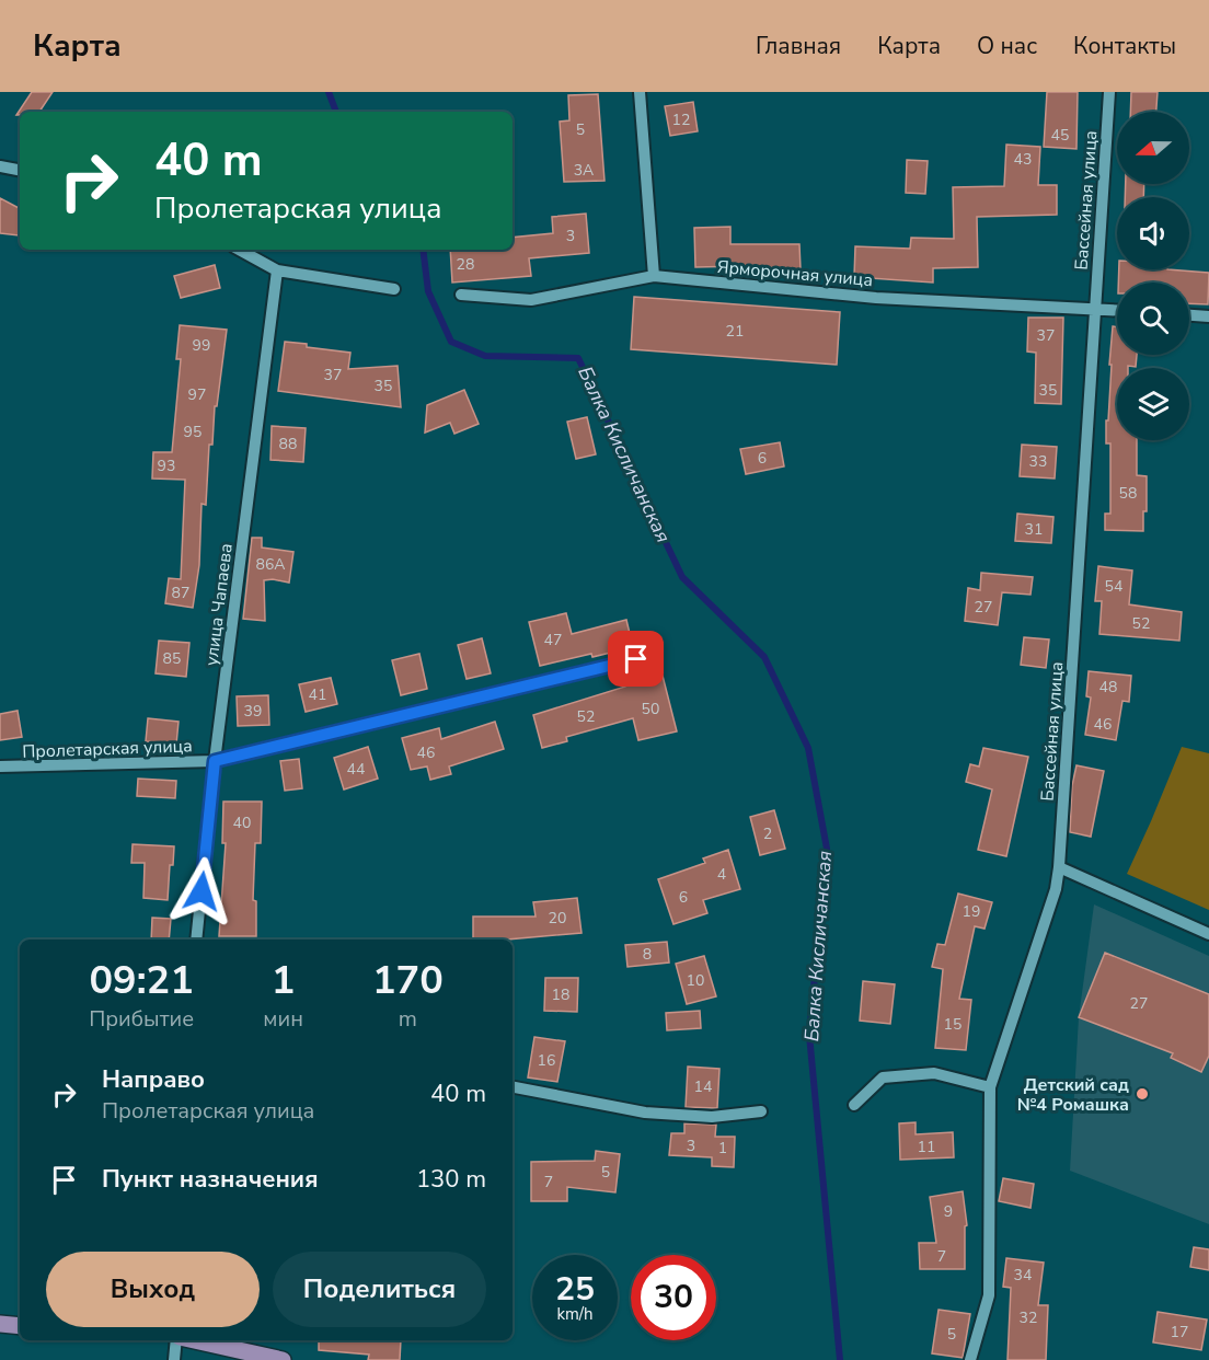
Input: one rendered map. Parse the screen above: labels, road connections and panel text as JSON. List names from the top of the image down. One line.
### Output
{"streets":{"street":["Бассейная улица","Ярморочная улица","улица Чапаева","Пролетарская улица"]},"crossings":[["Бассейная улица","Ярморочная улица"],["улица Чапаева","Пролетарская улица"]],"water":["Балка Кисличанская"],"places":["Детский сад №4 Ромашка"],"house_numbers":["12","5","45","43","3А","3","28","21","37","99","37","35","35","97","95","88","6","33","93","58","31","86А","54","87","27","52","47","85","48","41","50","39","52","46","46","44","40","2","4","6","19","20","8","10","18","27","15","16","14","3","11","1","5","7","9","7","34","32","17","5"],"north":"left","page":{"header":"Карта","nav":["Главная","Карта","О нас","Контакты"],"turn":["40 m","Пролетарская улица"],"eta":["09:21","Прибытие","1","мин","170","m"],"list":[{"name":"Направо","note":"Пролетарская улица","value":"40 m"},{"name":"Пункт назначения","value":"130 m"}],"buttons":["Выход","Поделиться"],"speed":"25 km/h","limit":"30"}}
